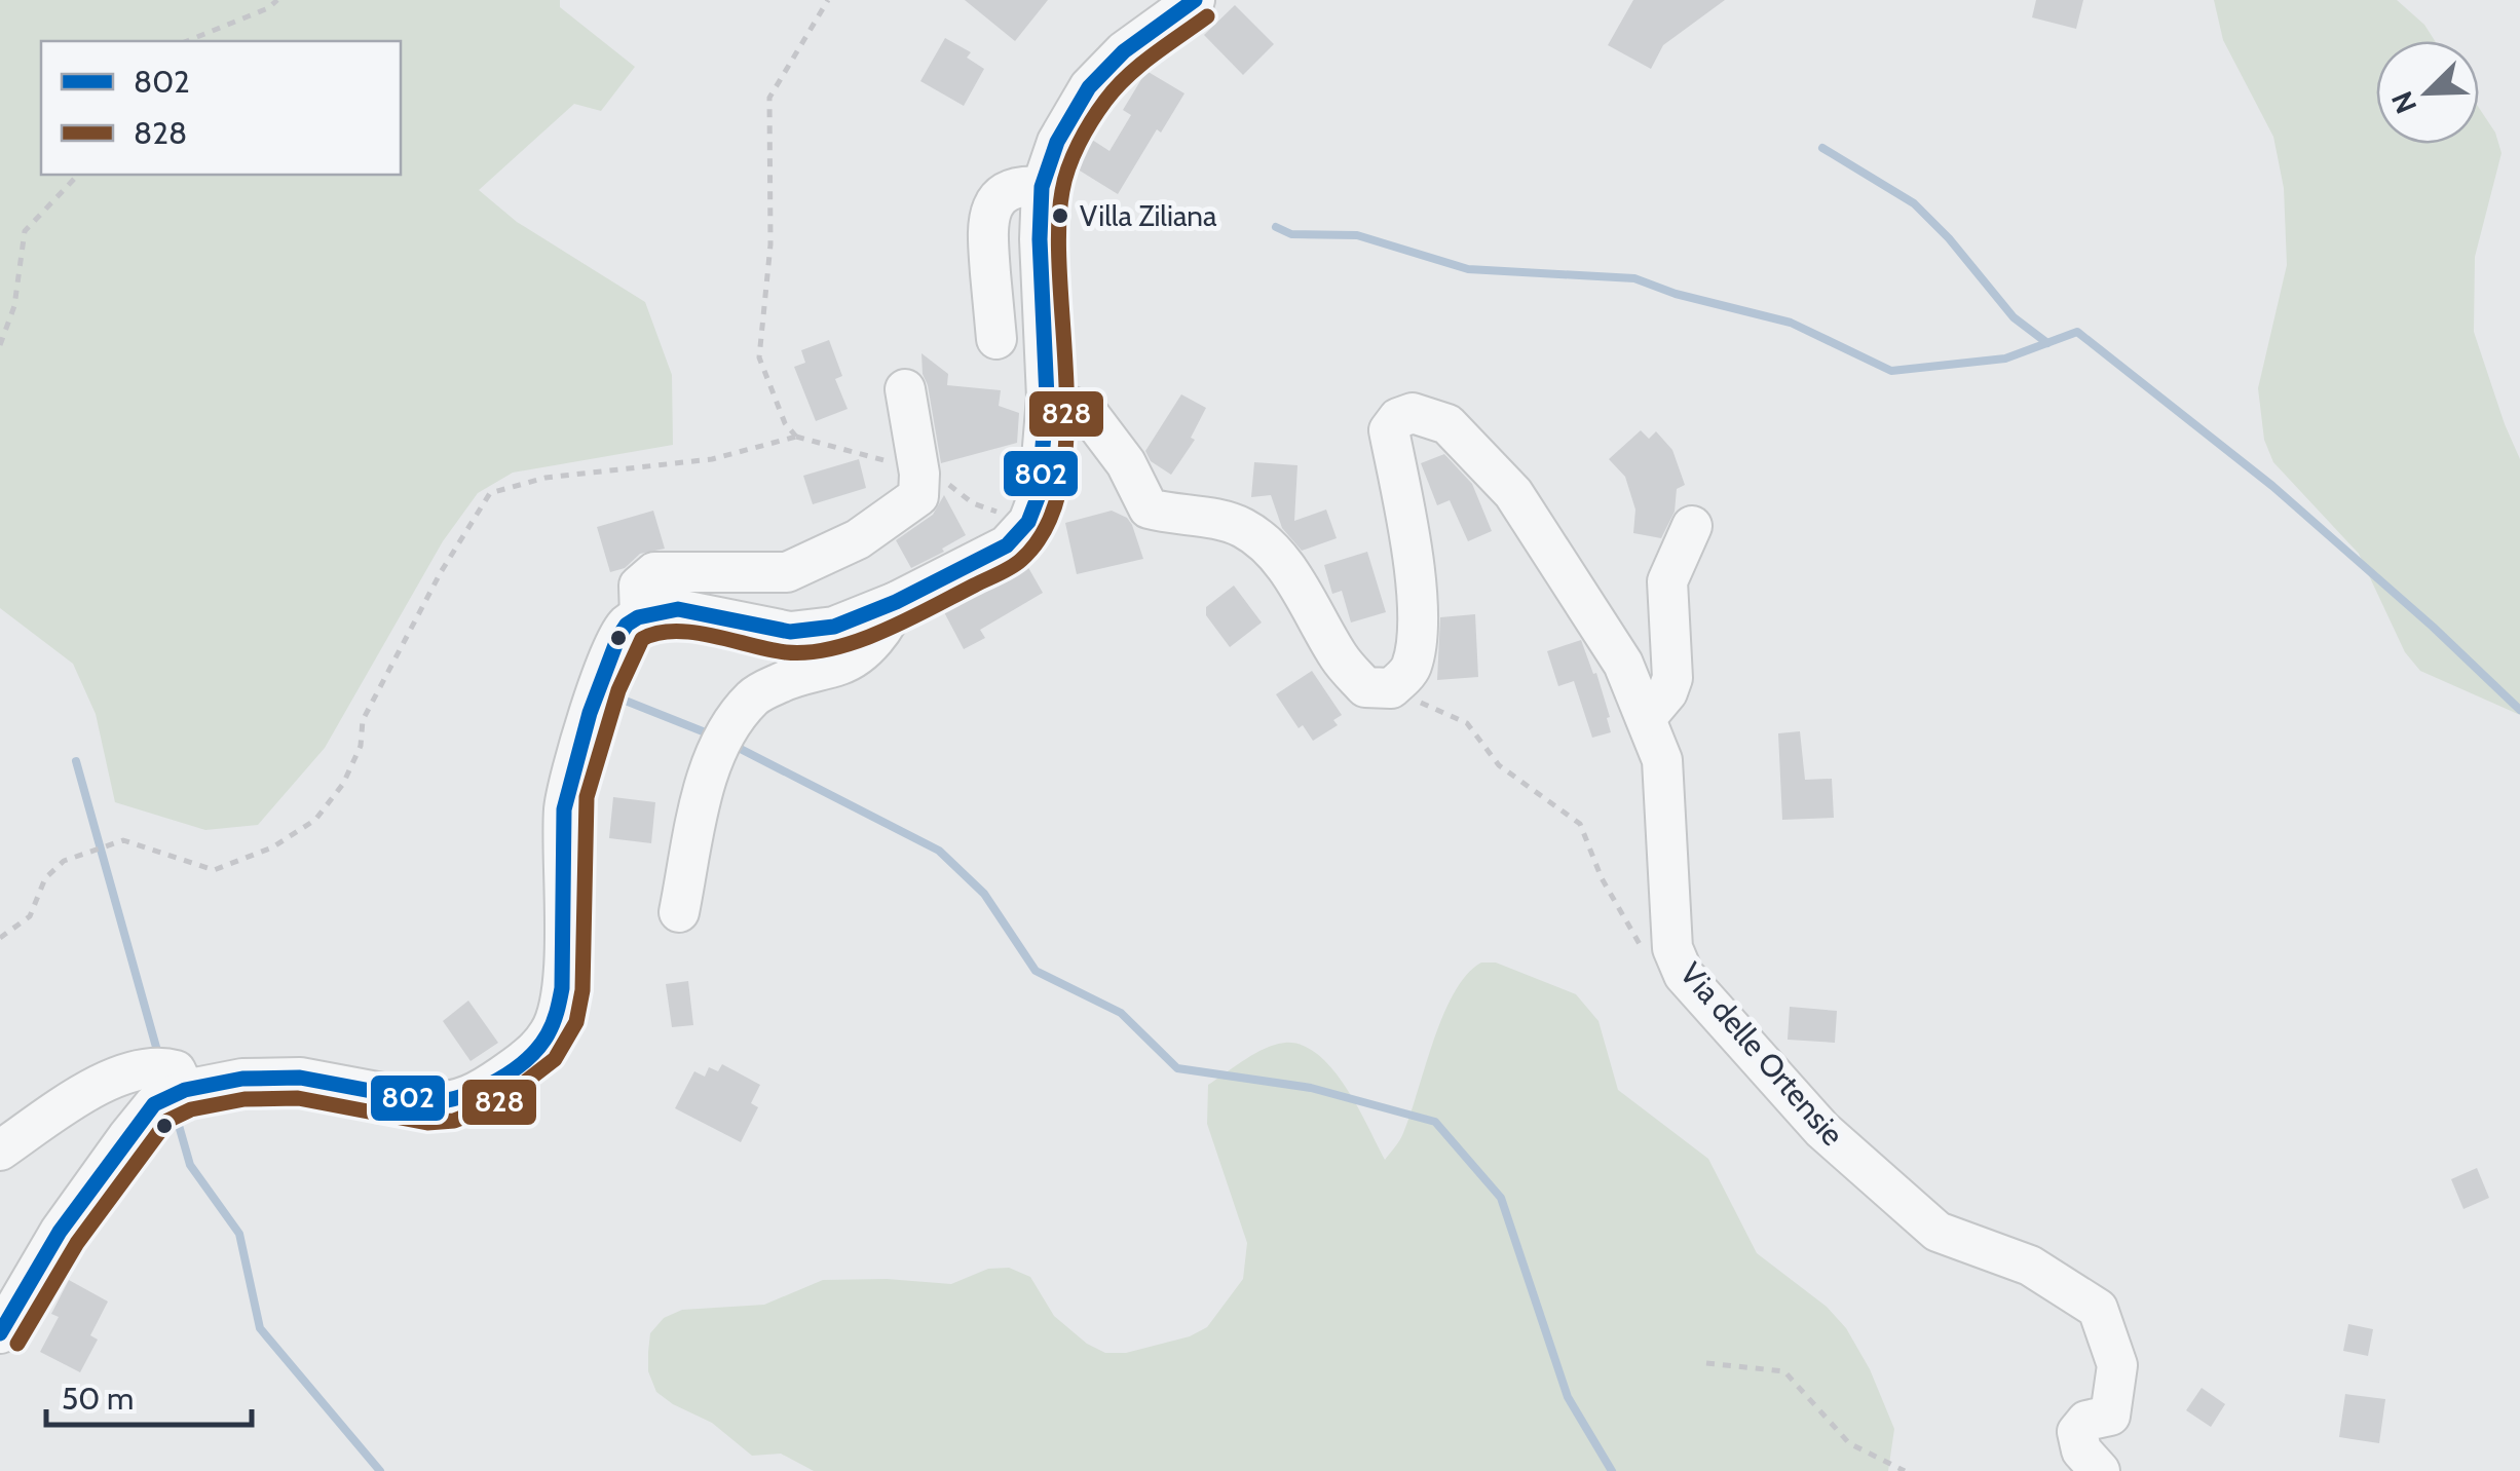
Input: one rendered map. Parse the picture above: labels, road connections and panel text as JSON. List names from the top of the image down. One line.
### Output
{"streets":{"street":["Via delle Ortensie"]},"places":["Villa Ziliana"],"lines":["transit line 802","transit line 828"],"legend":["802","828"],"scale_bar":"50 m","north":"bottom left"}
